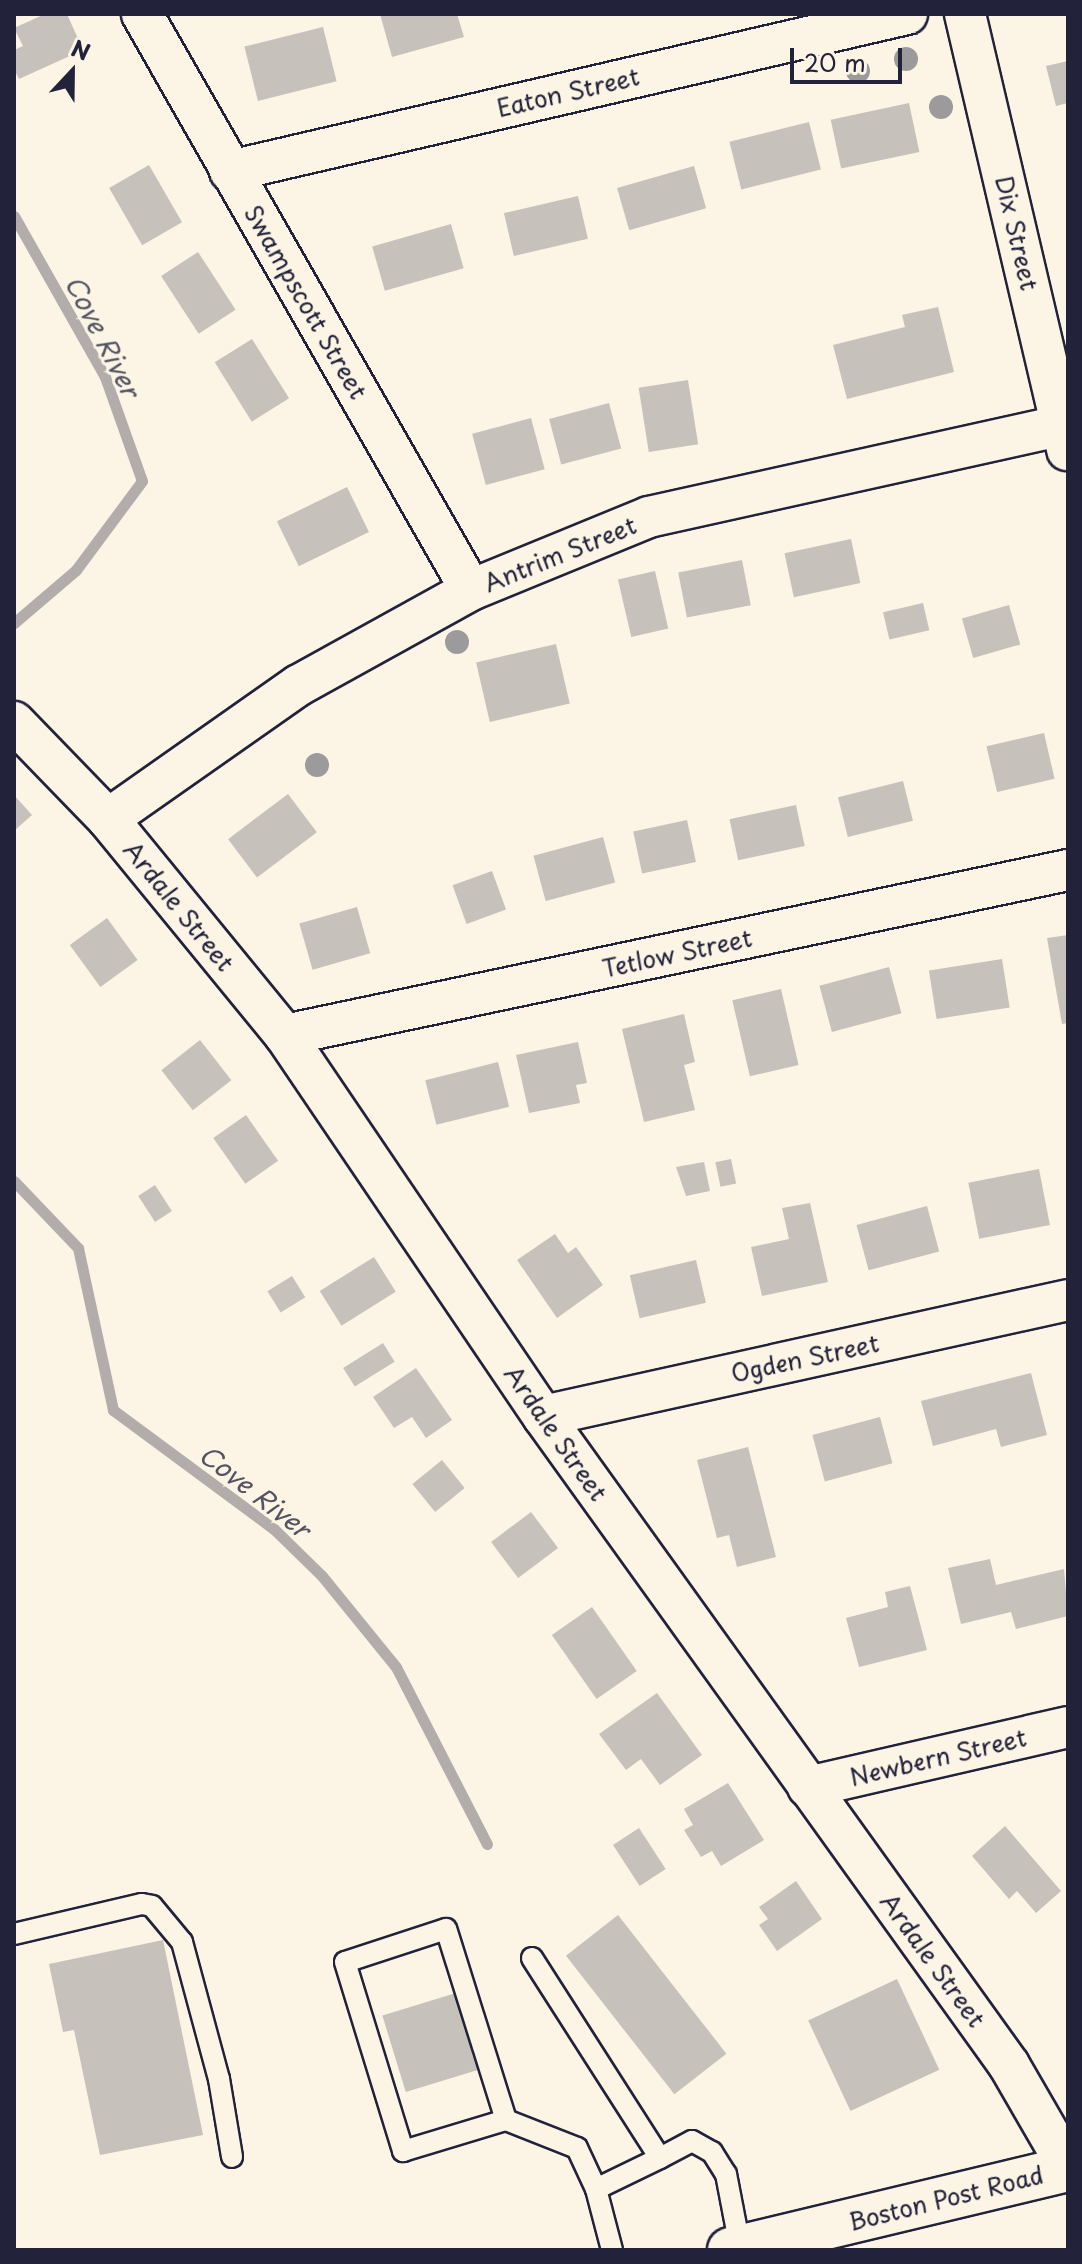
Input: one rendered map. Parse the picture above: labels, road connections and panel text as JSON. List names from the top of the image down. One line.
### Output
{"streets":{"main road":["Boston Post Road"],"street":["Eaton Street","Dix Street","Swampscott Street","Antrim Street","Ardale Street","Tetlow Street","Ogden Street","Newbern Street"]},"crossings":[["Eaton Street","Swampscott Street"],["Dix Street","Antrim Street"],["Swampscott Street","Antrim Street"],["Antrim Street","Ardale Street"],["Ardale Street","Tetlow Street"],["Ardale Street","Ogden Street"],["Ardale Street","Newbern Street"],["Ardale Street","Boston Post Road"]],"water":["Cove River"],"scale_bar":"20 m","north":"top"}
